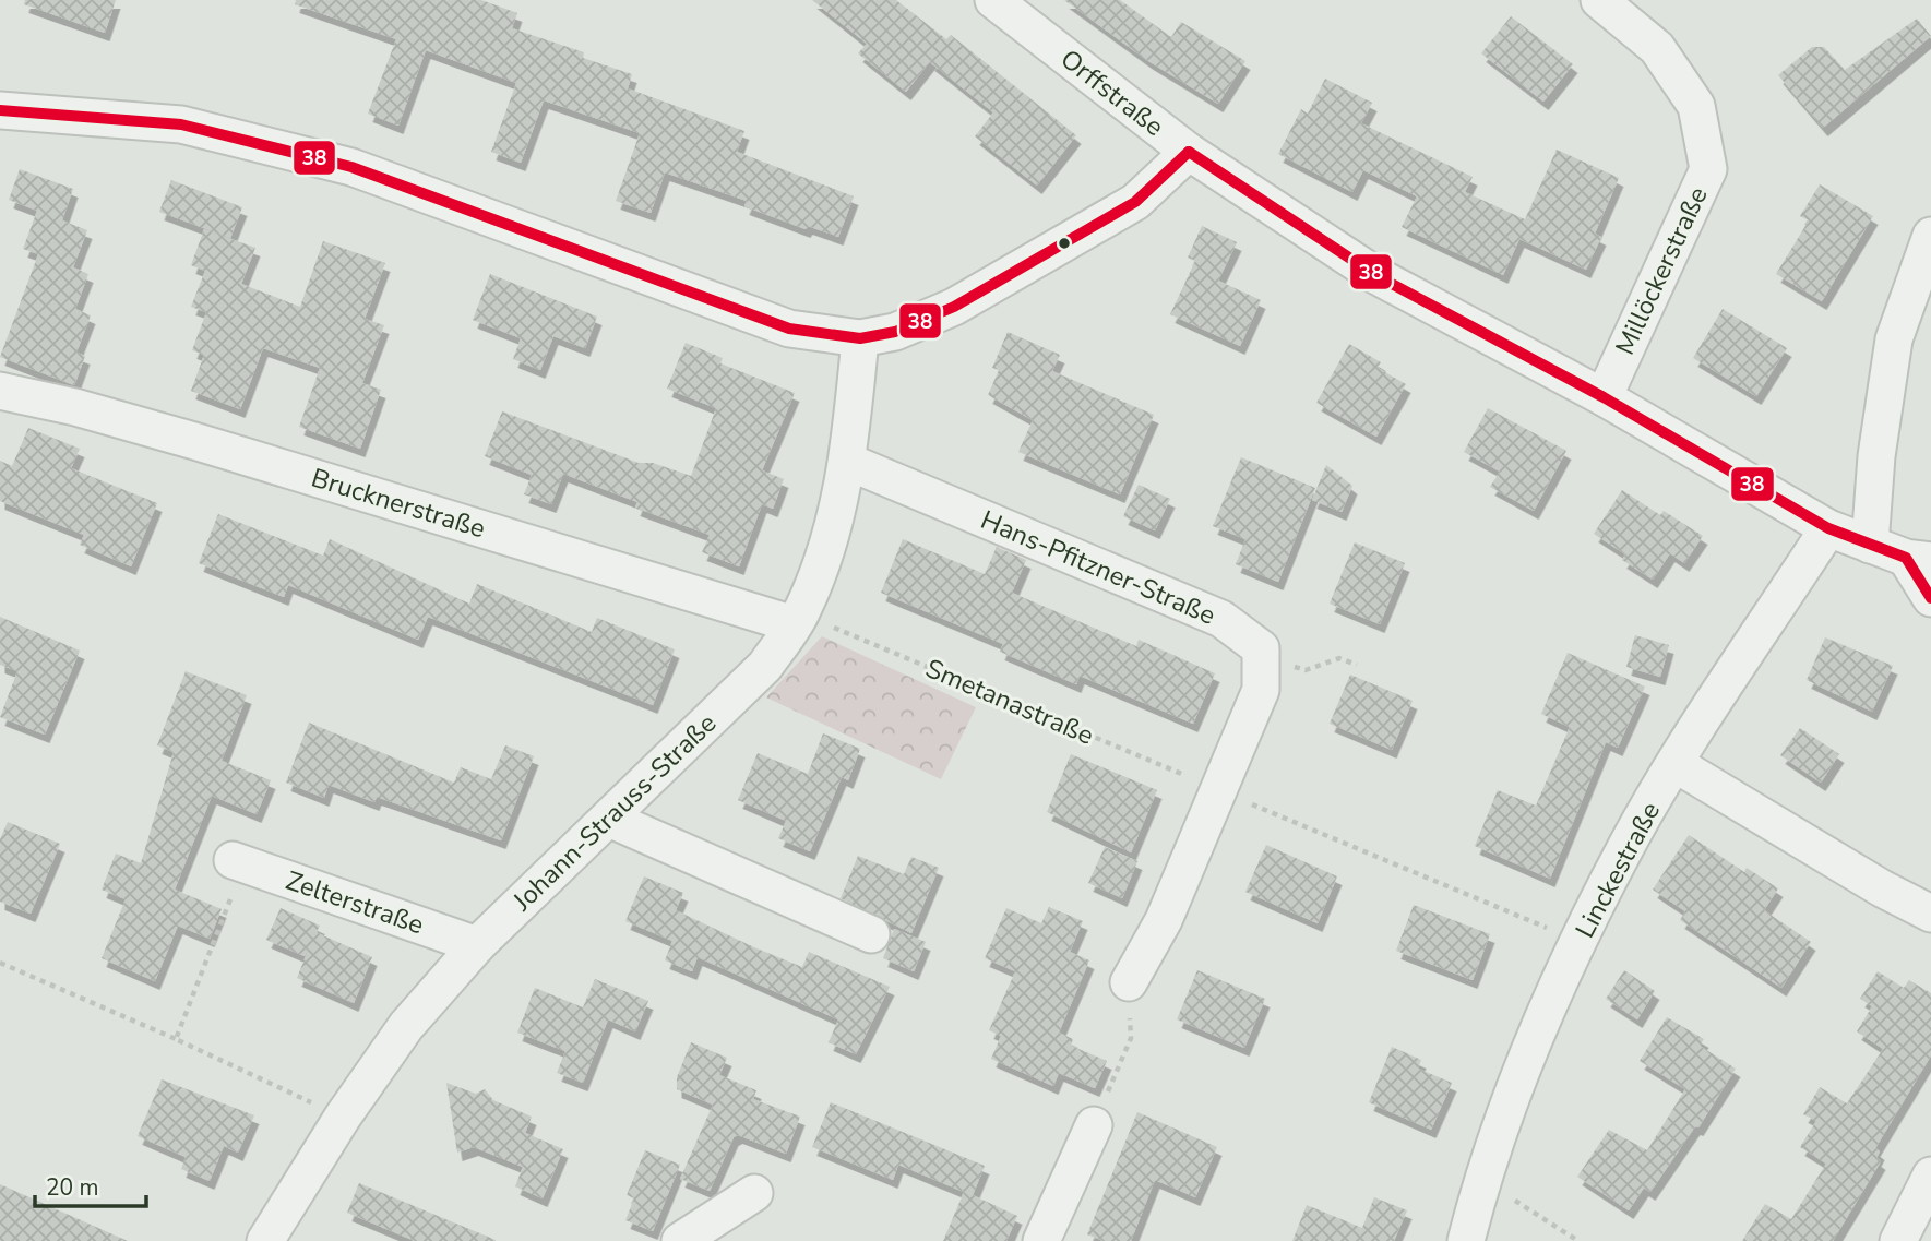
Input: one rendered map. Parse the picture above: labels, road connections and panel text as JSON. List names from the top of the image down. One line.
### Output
{"streets":{"street":["Orffstraße","Millöckerstraße","Brucknerstraße","Hans-Pfitzner-Straße","Johann-Strauss-Straße","Linckestraße","Zelterstraße"],"path":["Smetanastraße"]},"crossings":[["Orffstraße","Millöckerstraße"],["Orffstraße","Linckestraße"],["Brucknerstraße","Smetanastraße"],["Brucknerstraße","Johann-Strauss-Straße"],["Hans-Pfitzner-Straße","Johann-Strauss-Straße"],["Smetanastraße","Johann-Strauss-Straße"],["Smetanastraße","Linckestraße"],["Johann-Strauss-Straße","Zelterstraße"]],"lines":["transit line 38"],"scale_bar":"20 m"}
